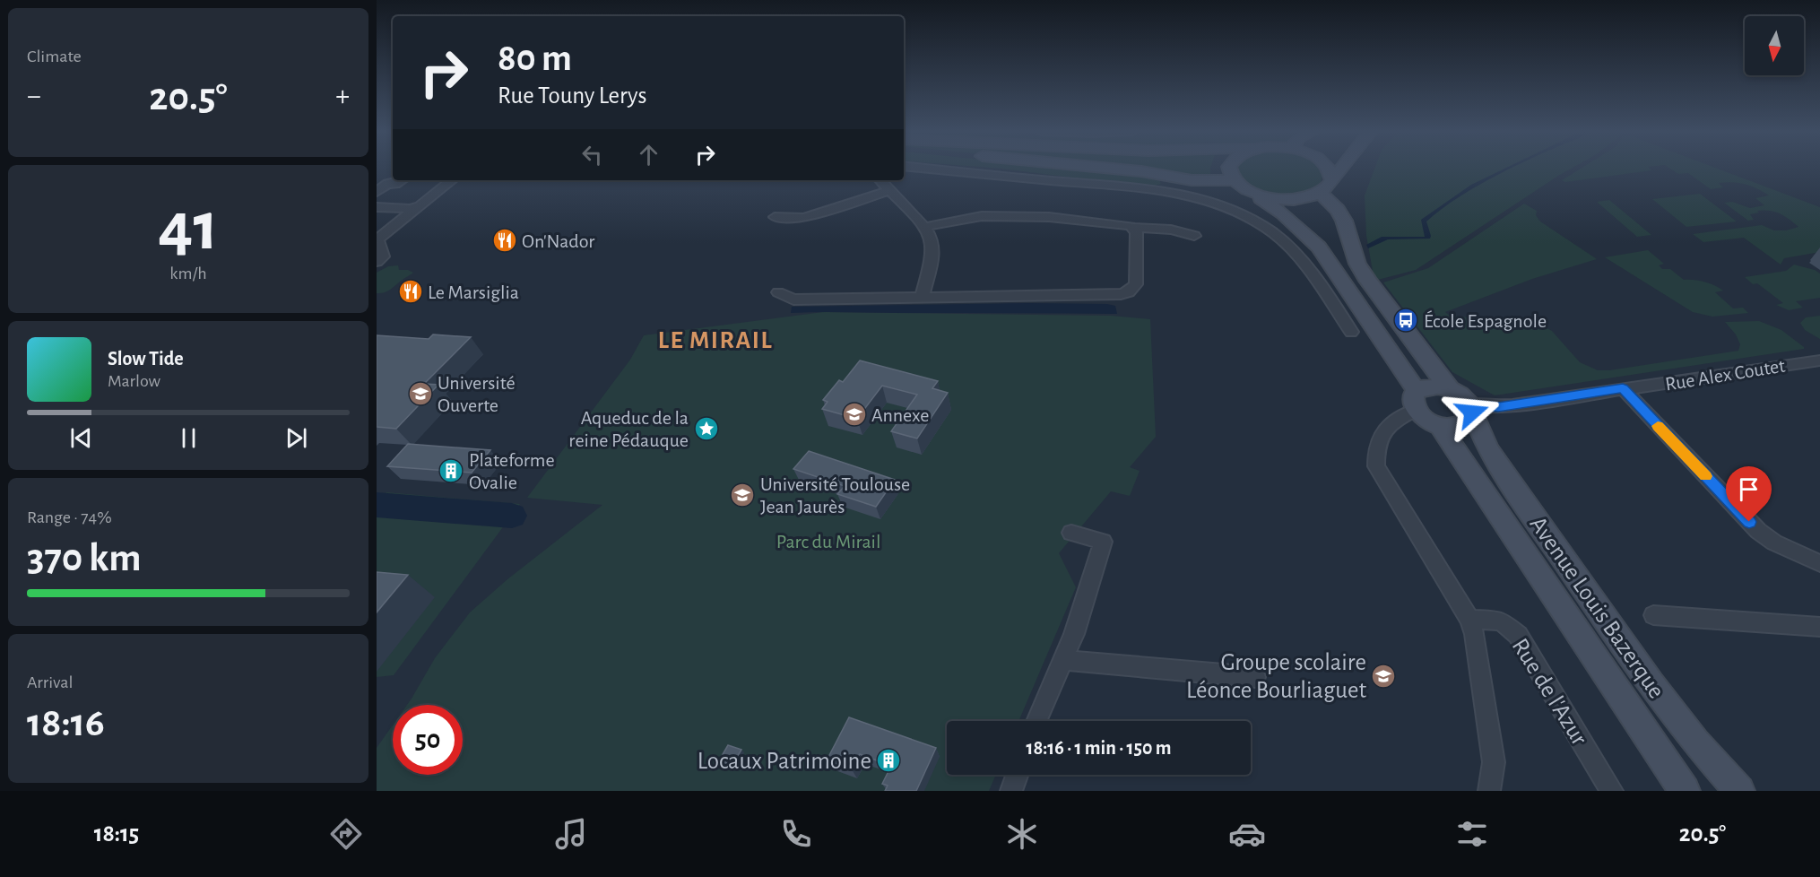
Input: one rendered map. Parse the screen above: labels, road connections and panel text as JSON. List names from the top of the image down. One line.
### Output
{"streets":{"main road":["Avenue Louis Bazerque"],"street":["Rue Alex Coutet","Rue de l'Azur"]},"crossings":[["Rue Alex Coutet","Avenue Louis Bazerque"]],"districts":["LE MIRAIL"],"parks":["Parc du Mirail"],"places":{"restaurant":["On'Nador","Le Marsiglia"],"bus stop":["École Espagnole"],"school or university":["Université Ouverte","Annexe","Université Toulouse Jean Jaurès","Groupe scolaire Léonce Bourliaguet"],"place":["Aqueduc de la reine Pédauque"],"building":["Plateforme Ovalie","Locaux Patrimoine"]},"north":"bottom","page":{"tile":["Climate",["41","km/h"],["Range · 74%","370 km"],["Arrival","18:16"]],"turn":["80 m","Rue Touny Lerys"],"heat":["−","20.5°","+"],"song":["Slow Tide","Marlow"],"limit":"50","trip":"18:16 · 1 min · 150 m","tabs":["18:15","20.5°"]}}
